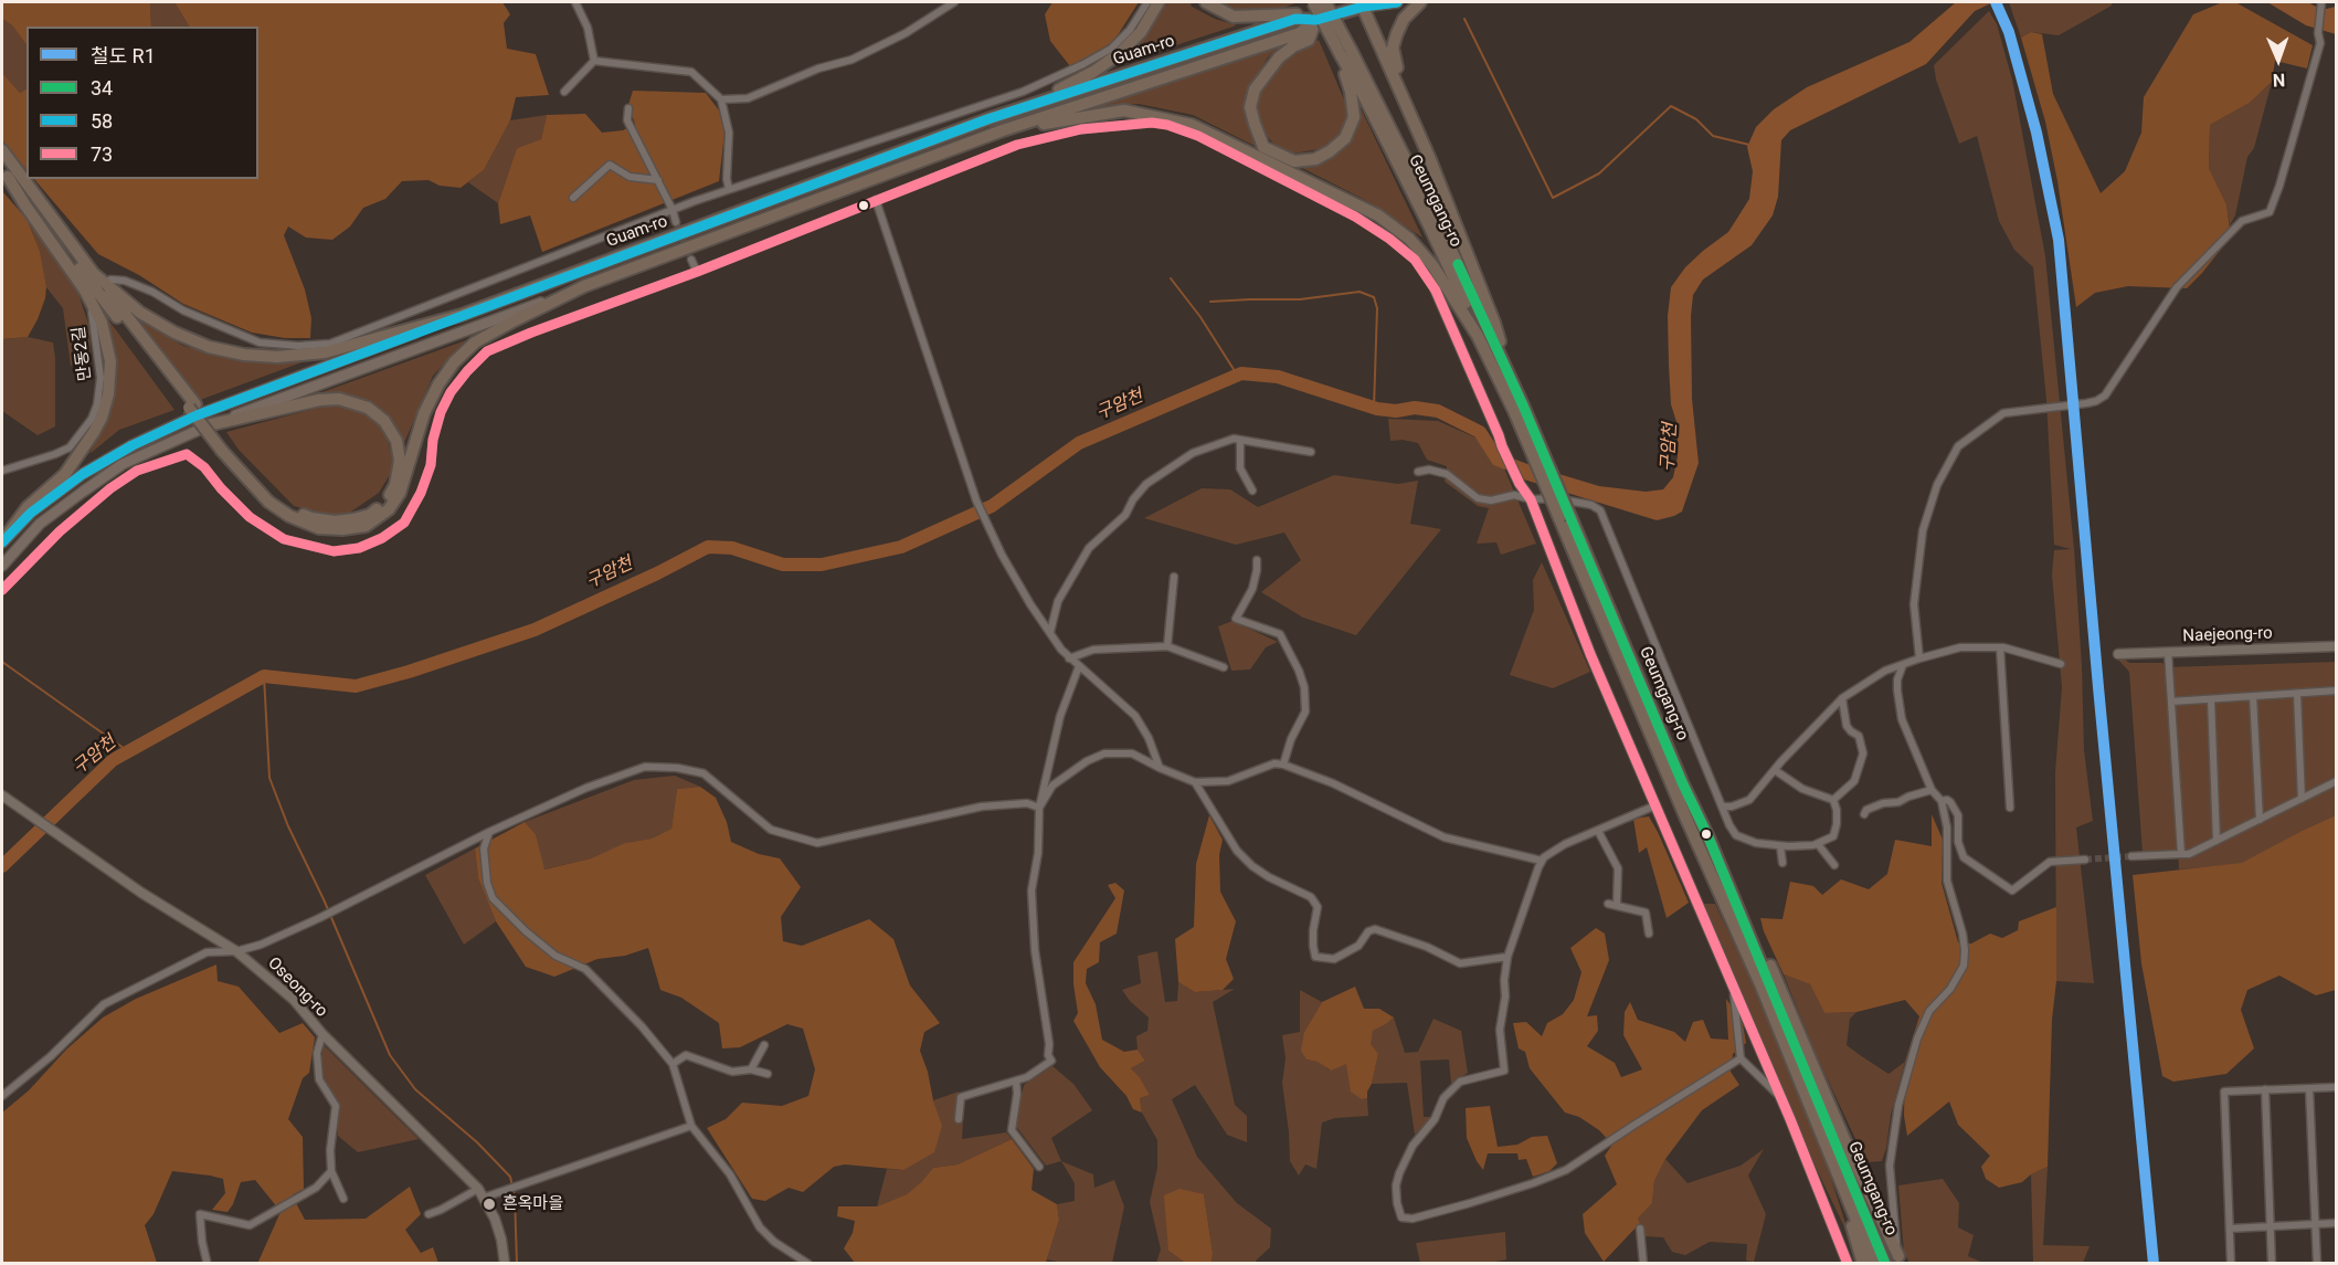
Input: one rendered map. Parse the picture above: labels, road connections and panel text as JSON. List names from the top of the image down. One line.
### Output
{"streets":{"highway":["Guam-ro","Geumgang-ro"],"street":["만동2길","Naejeong-ro","Oseong-ro"]},"water":["구암천"],"places":["흔옥마을"],"lines":["rail line R1","transit line 58","transit line 73","transit line 34"],"legend":["철도 R1","34","58","73"],"north":"bottom"}
